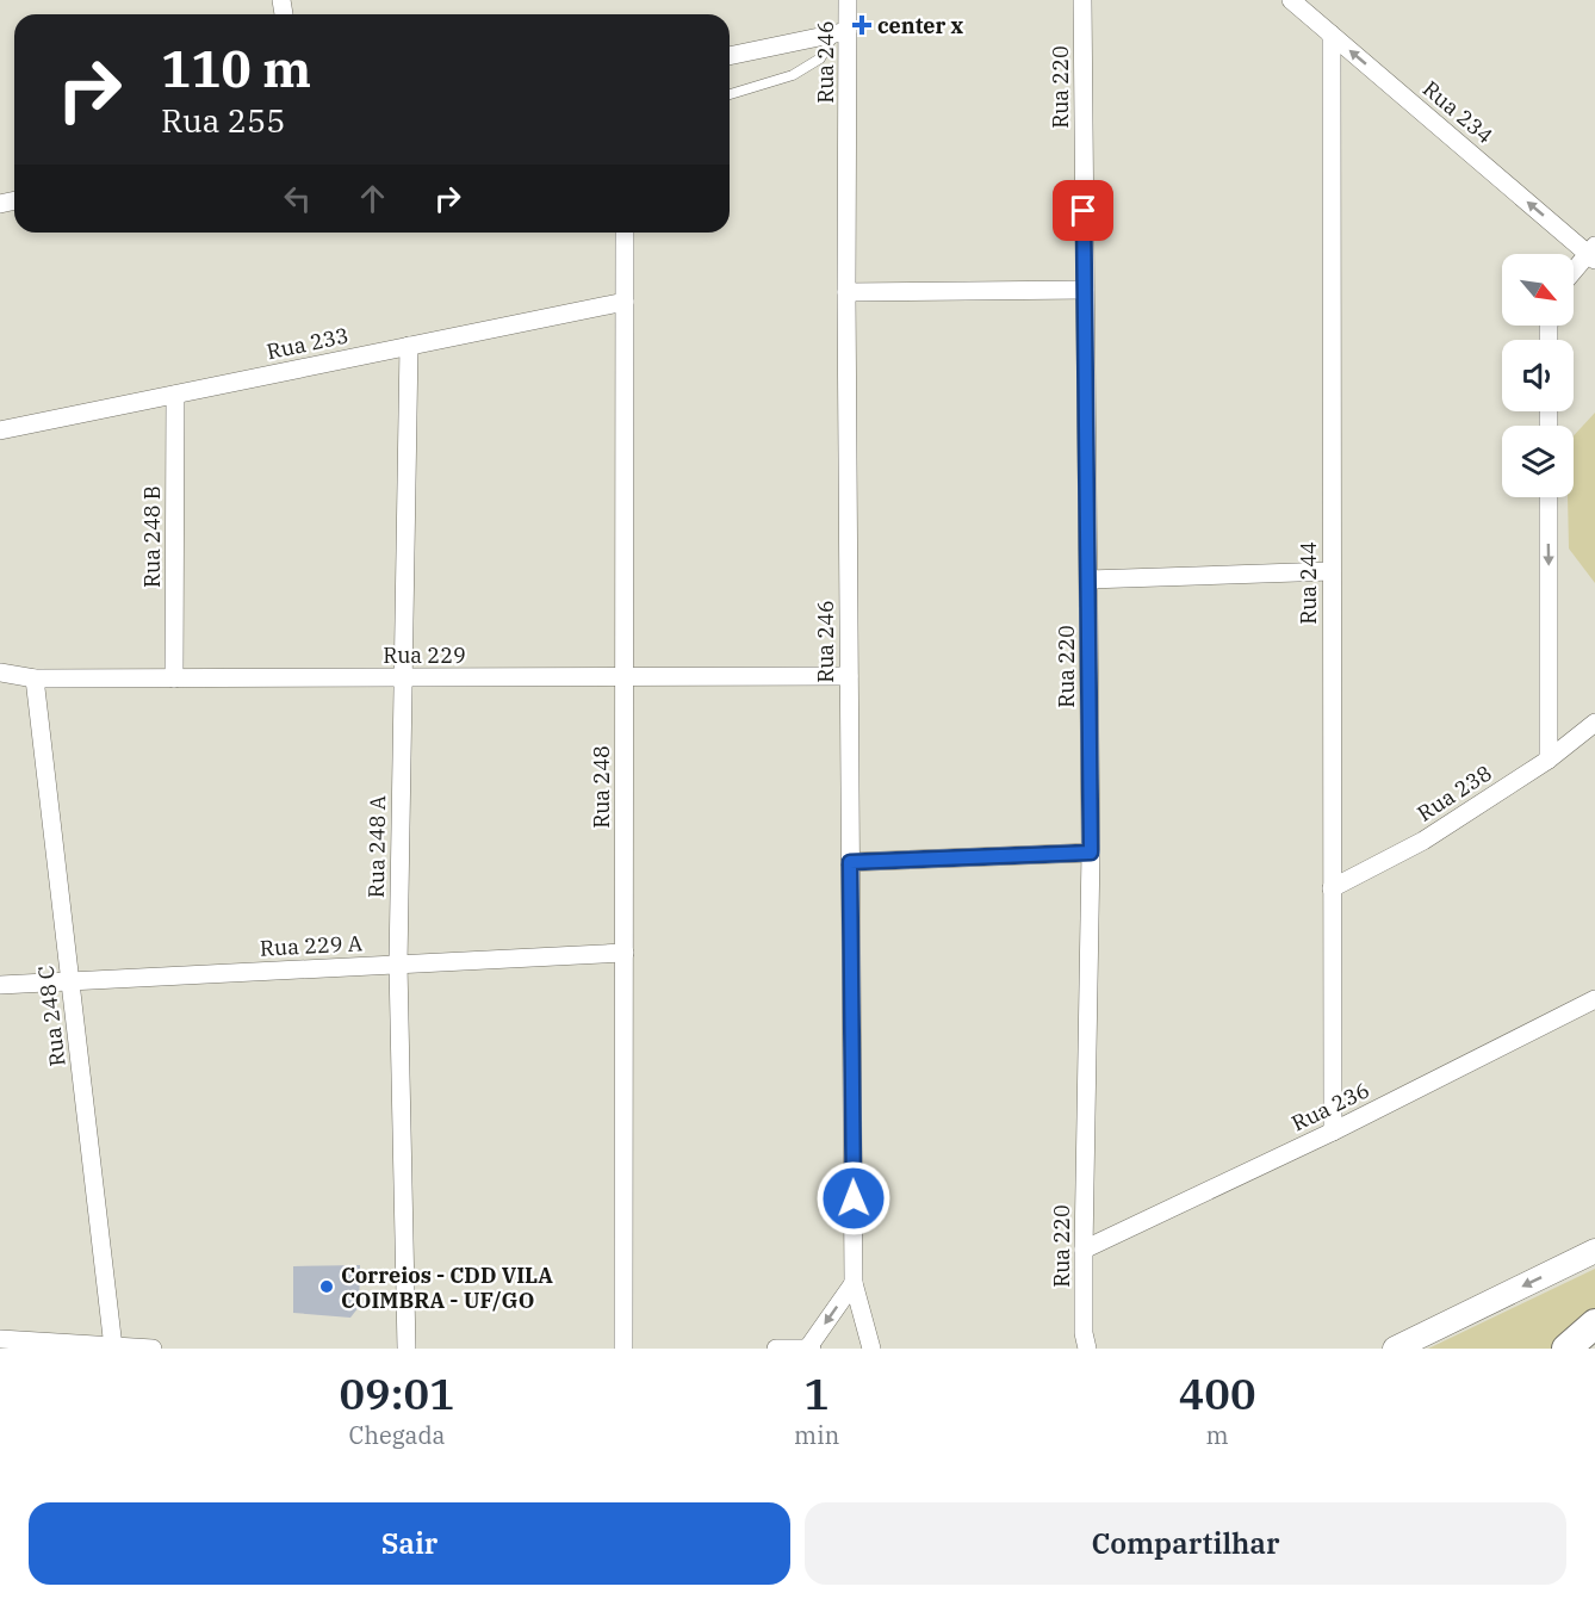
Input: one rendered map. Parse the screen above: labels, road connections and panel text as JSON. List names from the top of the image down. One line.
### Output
{"streets":{"street":["Rua 246","Rua 220","Rua 234","Rua 233","Rua 248 B","Rua 244","Rua 229","Rua 248","Rua 238","Rua 248 A","Rua 229 A","Rua 248 C","Rua 236"]},"crossings":[["Rua 246","Rua 229"],["Rua 220","Rua 236"],["Rua 234","Rua 244"],["Rua 233","Rua 248 B"],["Rua 233","Rua 248"],["Rua 233","Rua 248 A"],["Rua 248 B","Rua 229"],["Rua 244","Rua 238"],["Rua 244","Rua 236"],["Rua 229","Rua 248"],["Rua 229","Rua 248 A"],["Rua 229","Rua 248 C"],["Rua 248","Rua 229 A"],["Rua 248 A","Rua 229 A"],["Rua 229 A","Rua 248 C"]],"one_way":["Rua 234"],"places":{"health":["center x"],"other":["Correios - CDD VILA COIMBRA - UF/GO"]},"north":"bottom right","page":{"turn":["110 m","Rua 255"],"eta":["09:01","Chegada","1","min","400","m"],"buttons":["Sair","Compartilhar"]}}
